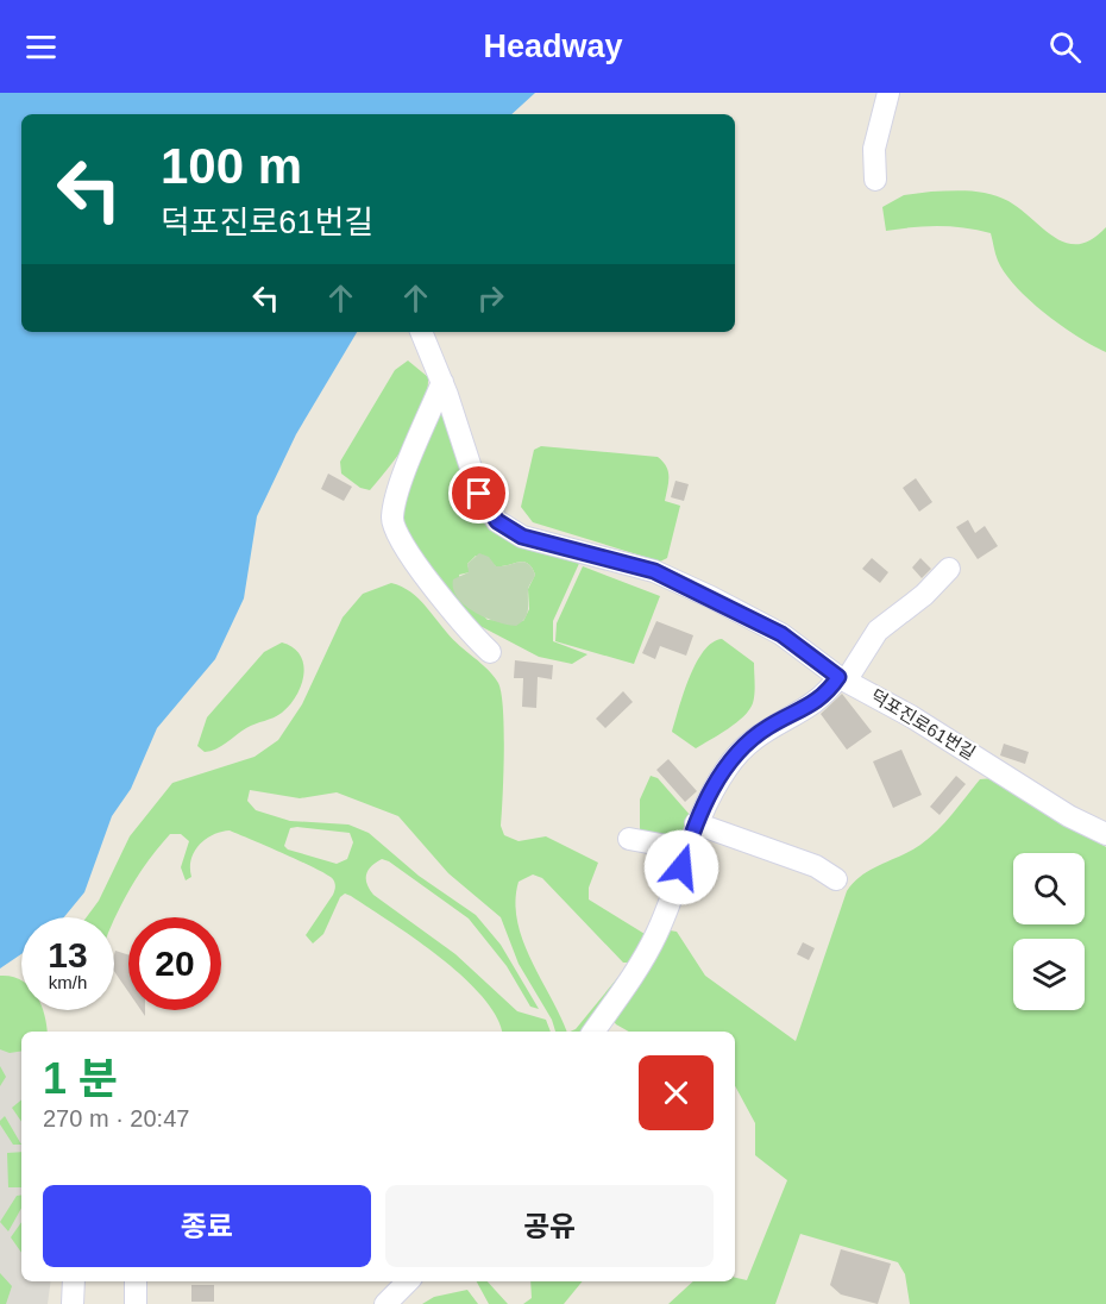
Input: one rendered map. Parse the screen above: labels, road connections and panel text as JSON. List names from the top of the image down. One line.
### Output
{"streets":{"street":["덕포진로61번길"]},"page":{"header":"Headway","turn":["100 m","덕포진로61번길"],"speed":"13 km/h","limit":"20","heading":["1 분","270 m · 20:47"],"buttons":["종료","공유"]}}
